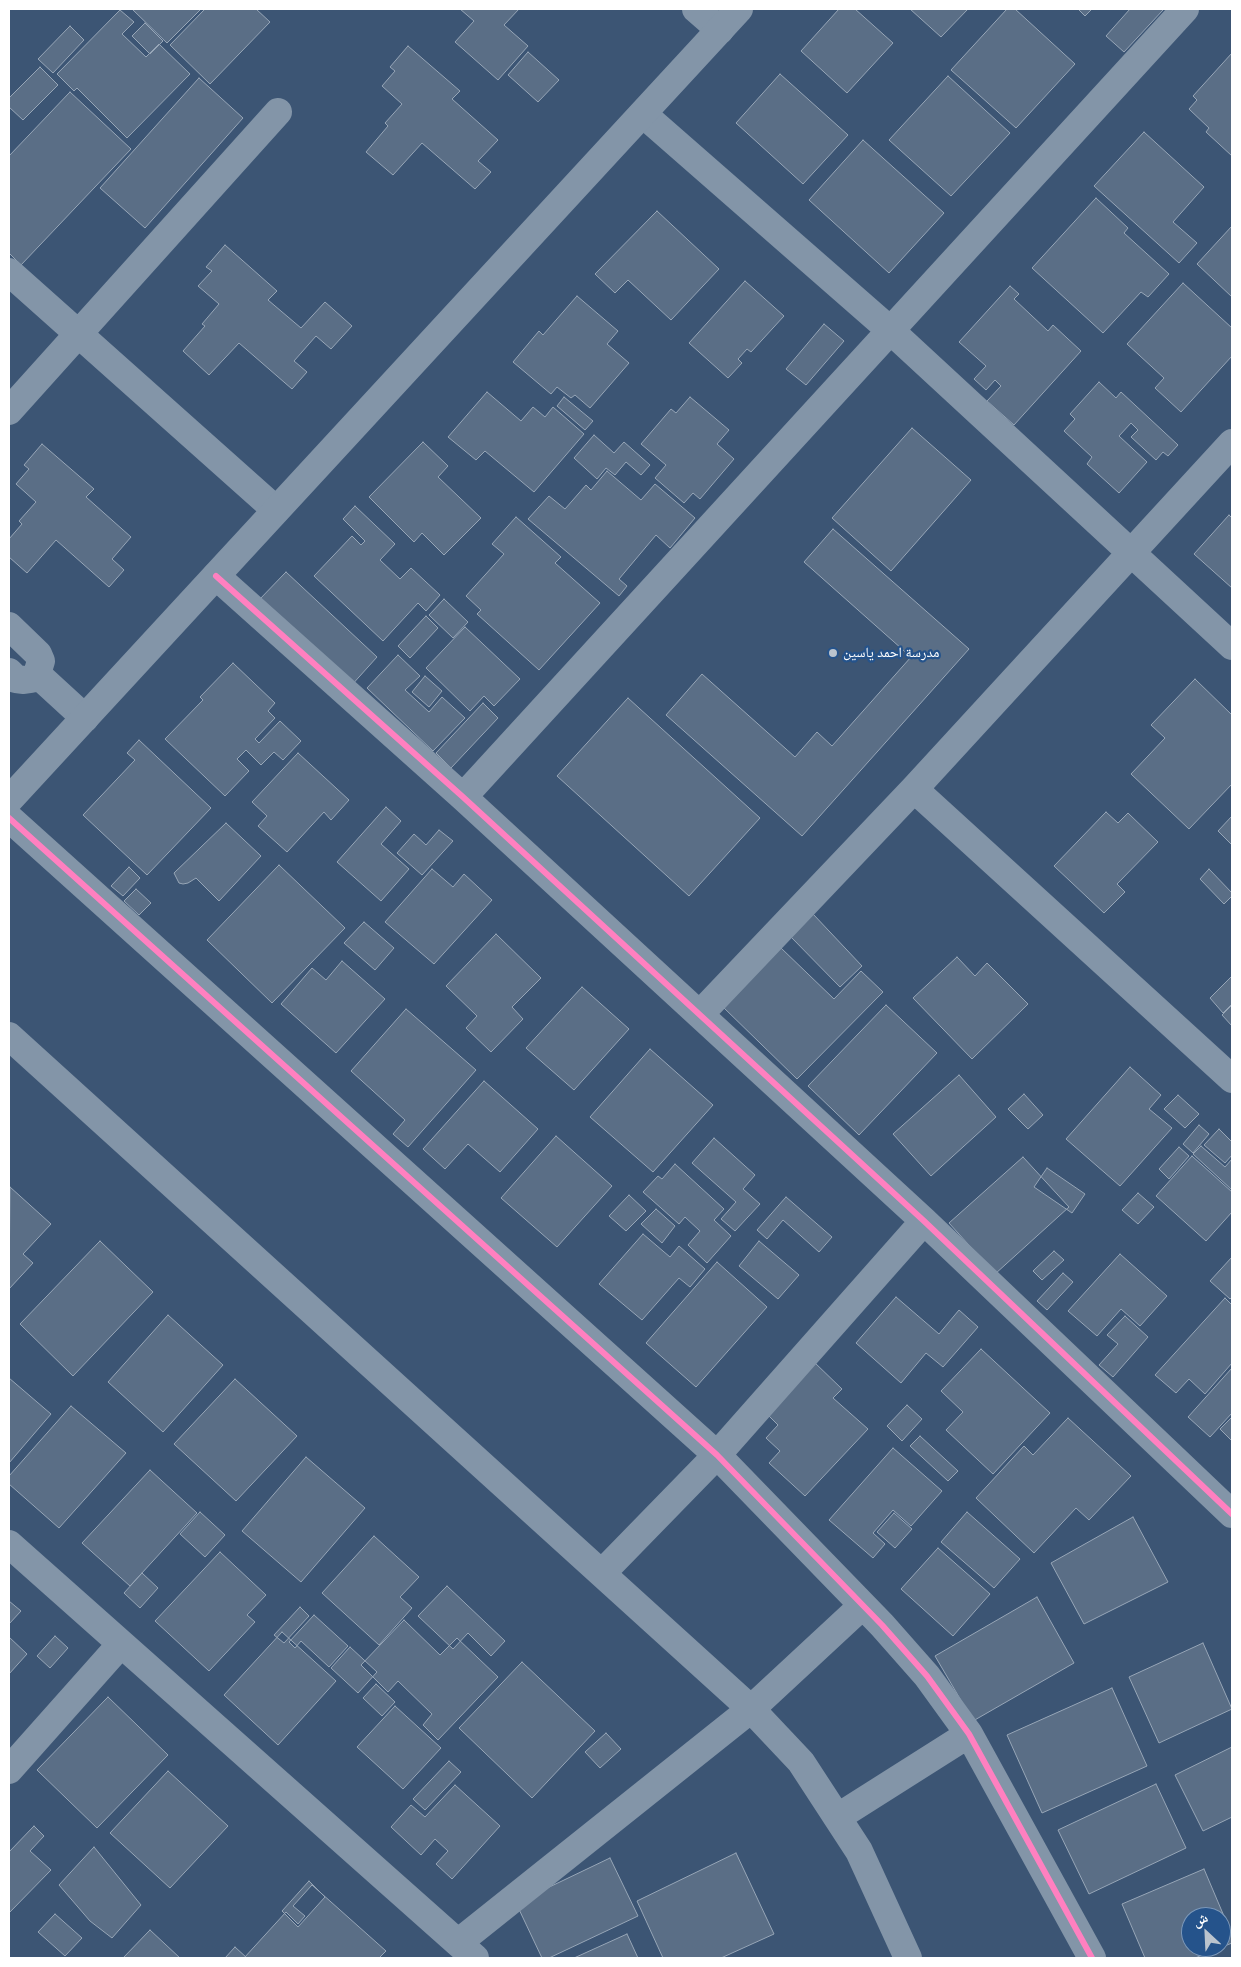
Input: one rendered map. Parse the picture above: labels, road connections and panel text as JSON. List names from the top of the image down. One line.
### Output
{"places":["مدرسة احمد ياسين"],"north":"top left"}
